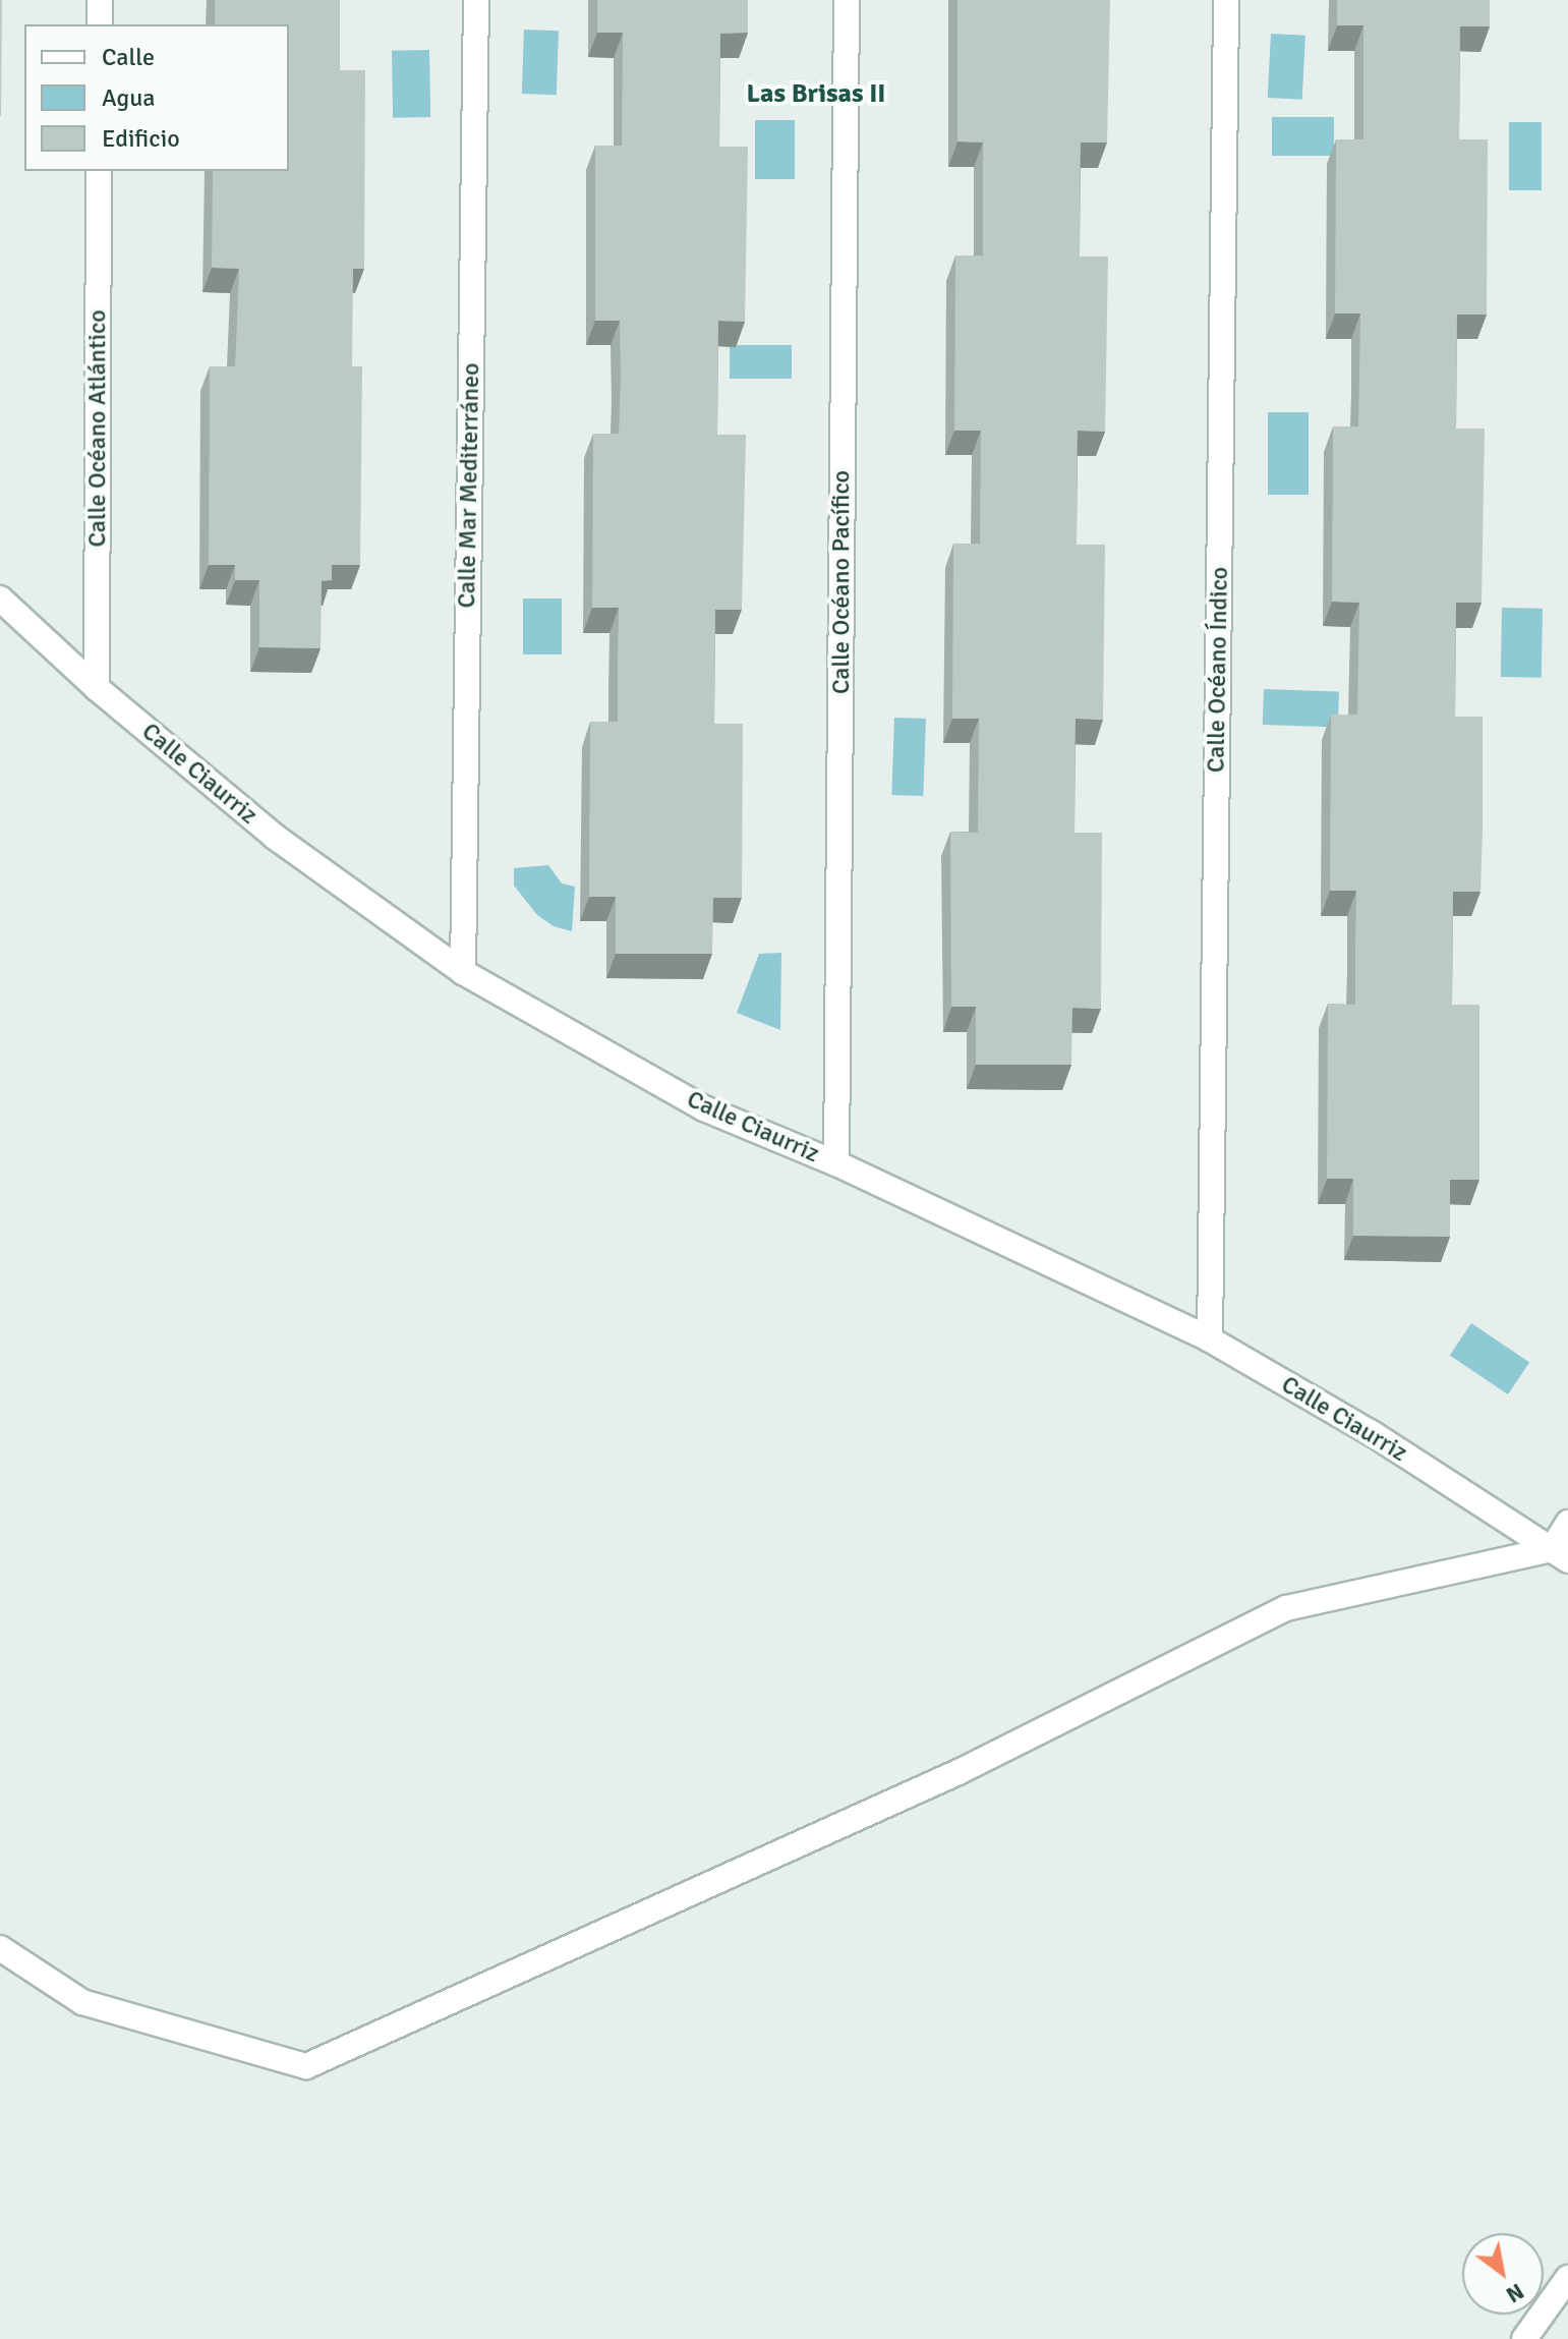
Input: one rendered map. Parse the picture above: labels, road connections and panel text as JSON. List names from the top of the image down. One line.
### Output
{"streets":{"street":["Calle Océano Atlántico","Calle Mar Mediterráneo","Calle Océano Pacífico","Calle Océano Índico","Calle Ciaurriz"]},"crossings":[["Calle Océano Atlántico","Calle Ciaurriz"],["Calle Mar Mediterráneo","Calle Ciaurriz"],["Calle Océano Pacífico","Calle Ciaurriz"],["Calle Océano Índico","Calle Ciaurriz"]],"districts":["Las Brisas II"],"legend":["Calle","Agua","Edificio"],"north":"bottom right"}
